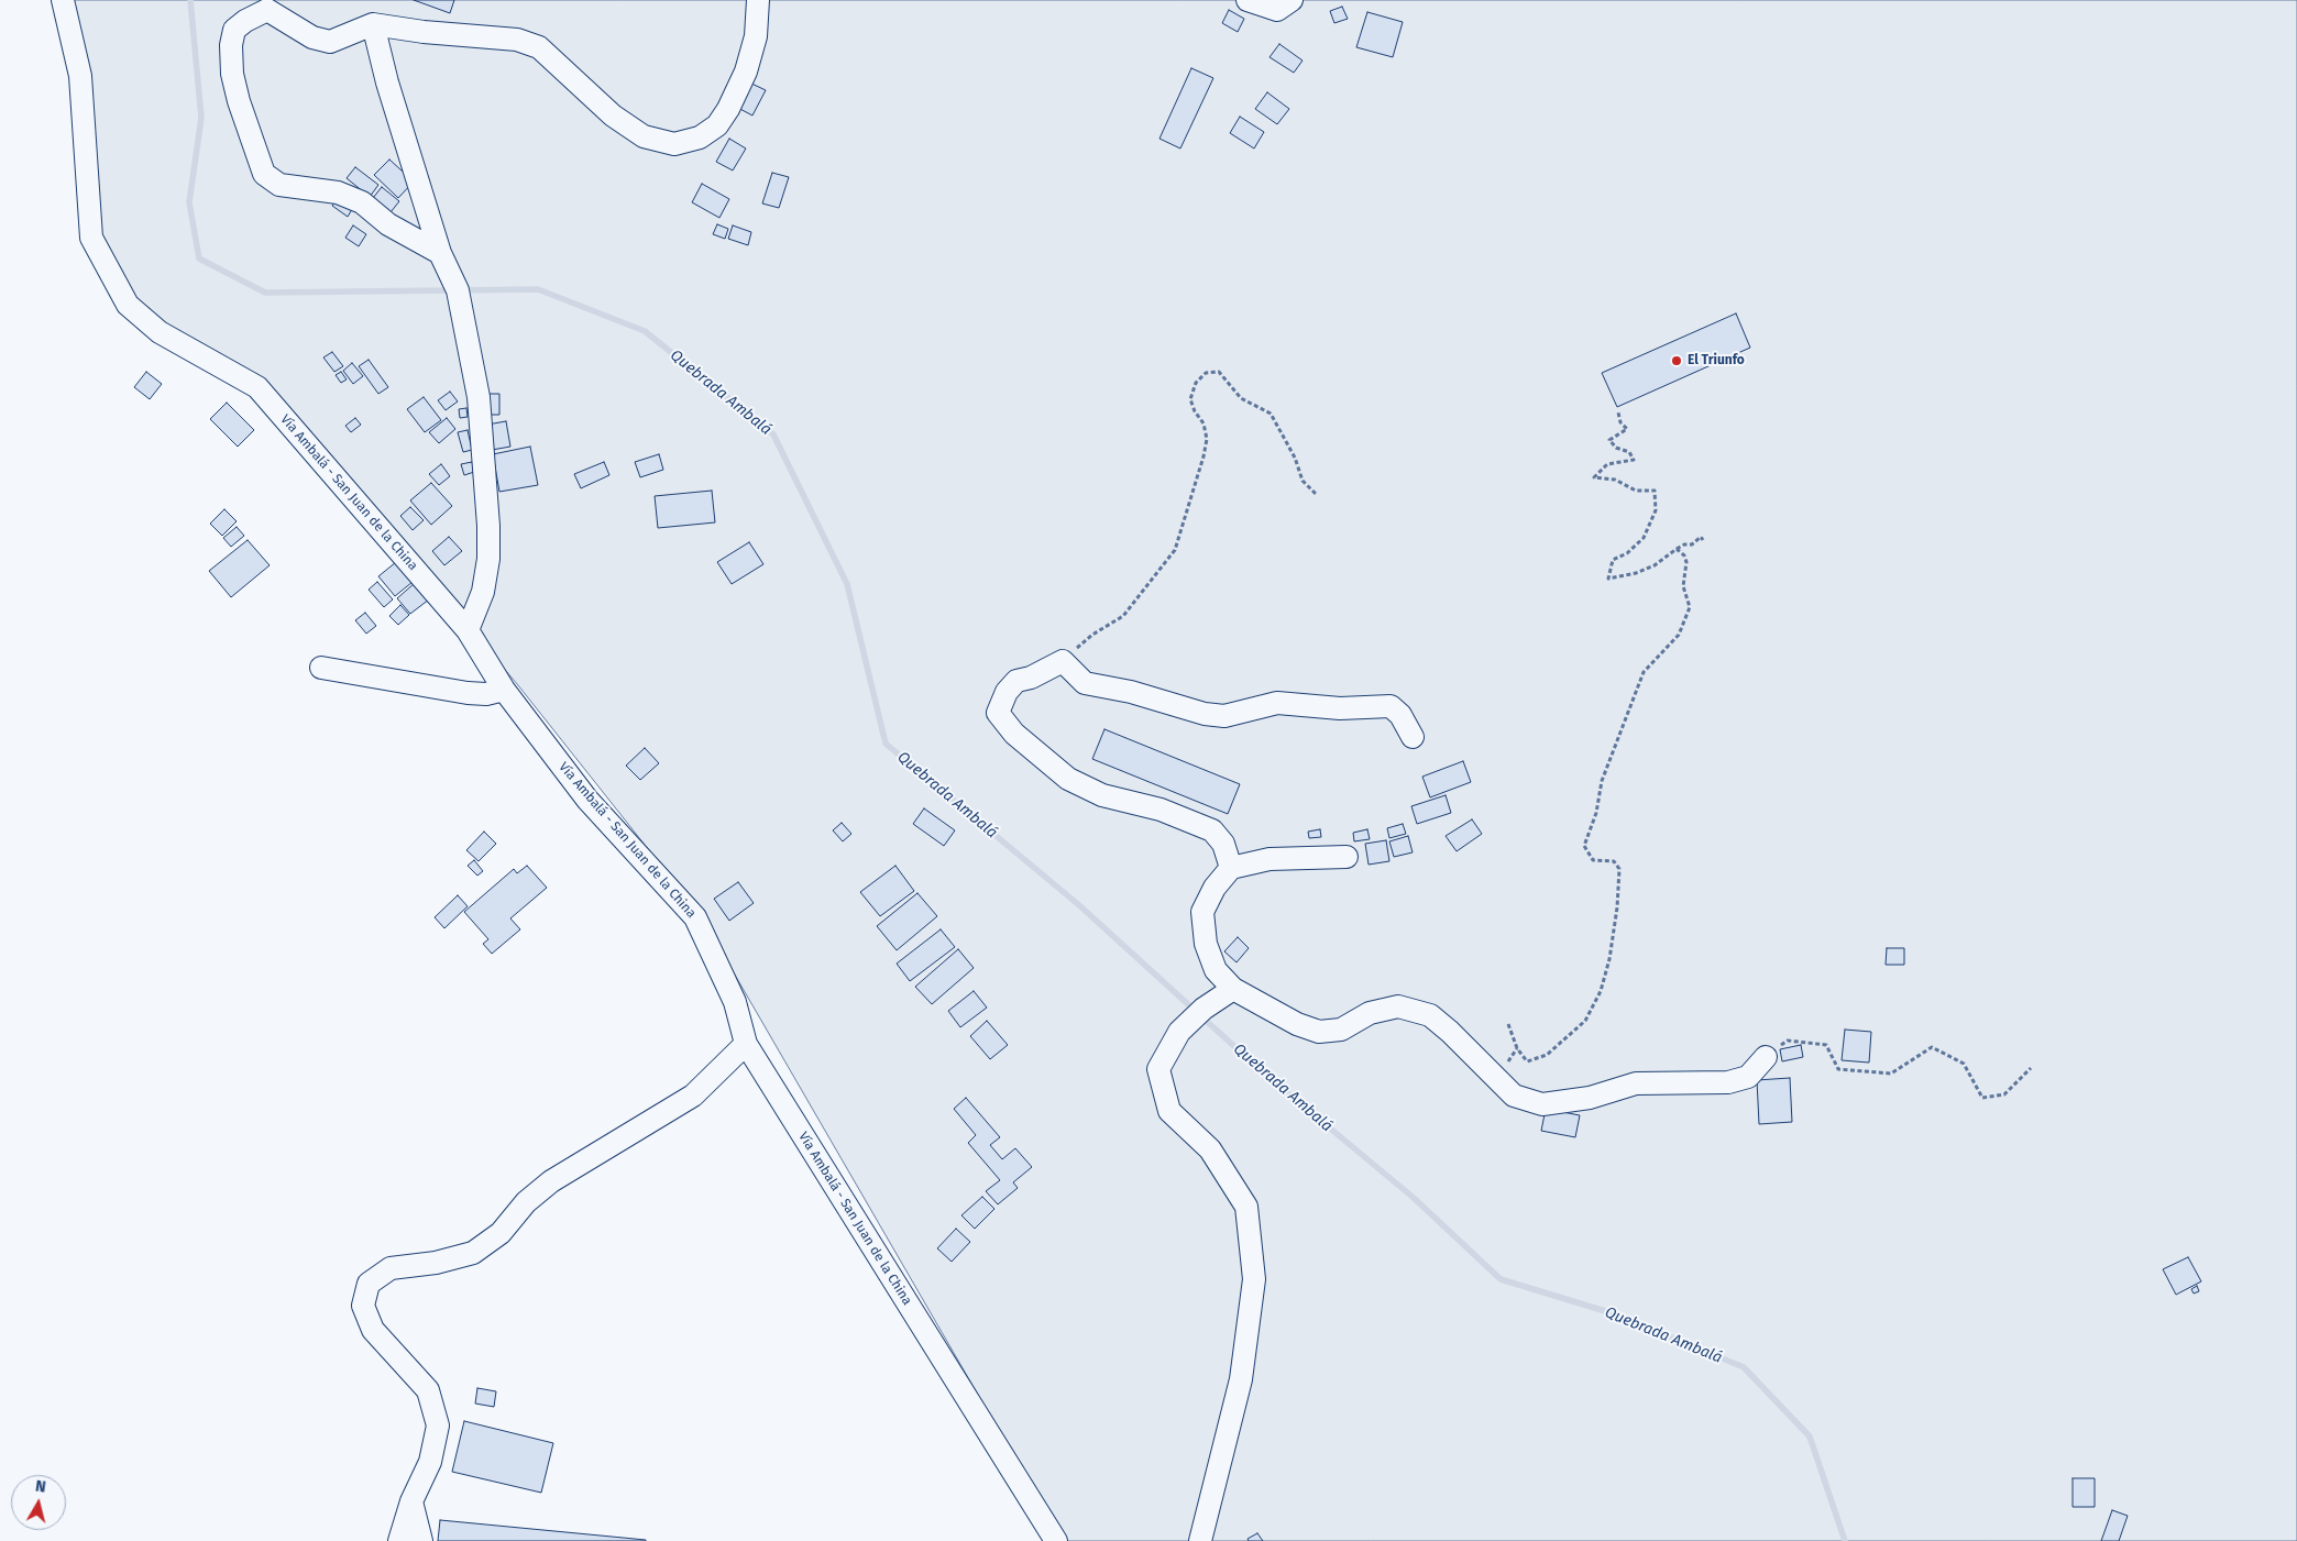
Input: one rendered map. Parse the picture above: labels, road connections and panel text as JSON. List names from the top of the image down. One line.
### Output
{"streets":{"street":["Vía Ambalá - San Juan de la China"]},"water":["Quebrada Ambalá"],"places":["El Triunfo"],"north":"top"}
